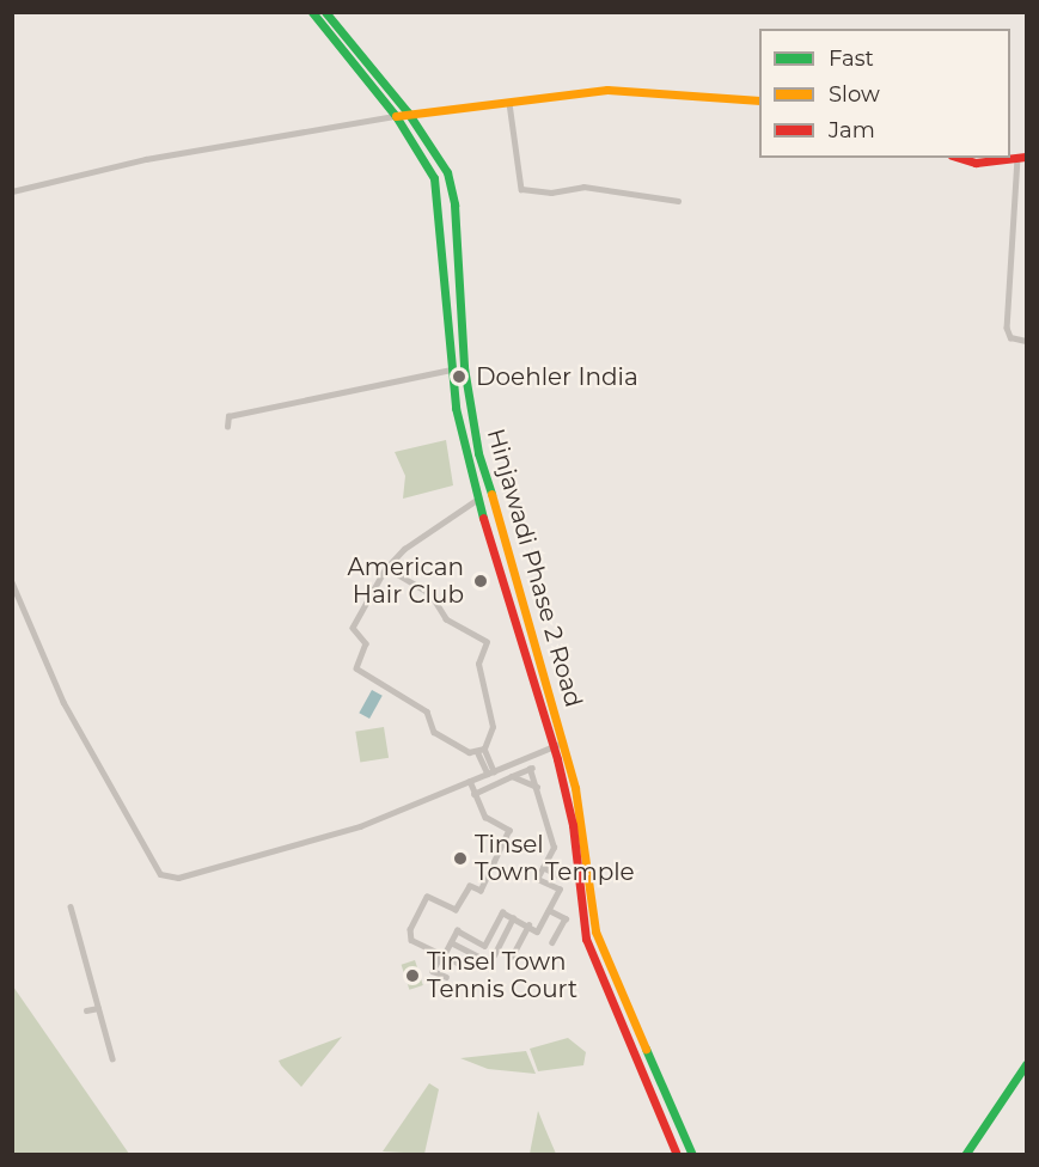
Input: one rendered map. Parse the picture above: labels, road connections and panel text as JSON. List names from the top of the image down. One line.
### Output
{"streets":{"main road":["Hinjawadi Phase 2 Road"]},"places":["Doehler India","American Hair Club","Tinsel Town Temple","Tinsel Town Tennis Court"],"legend":["Fast","Slow","Jam"]}
